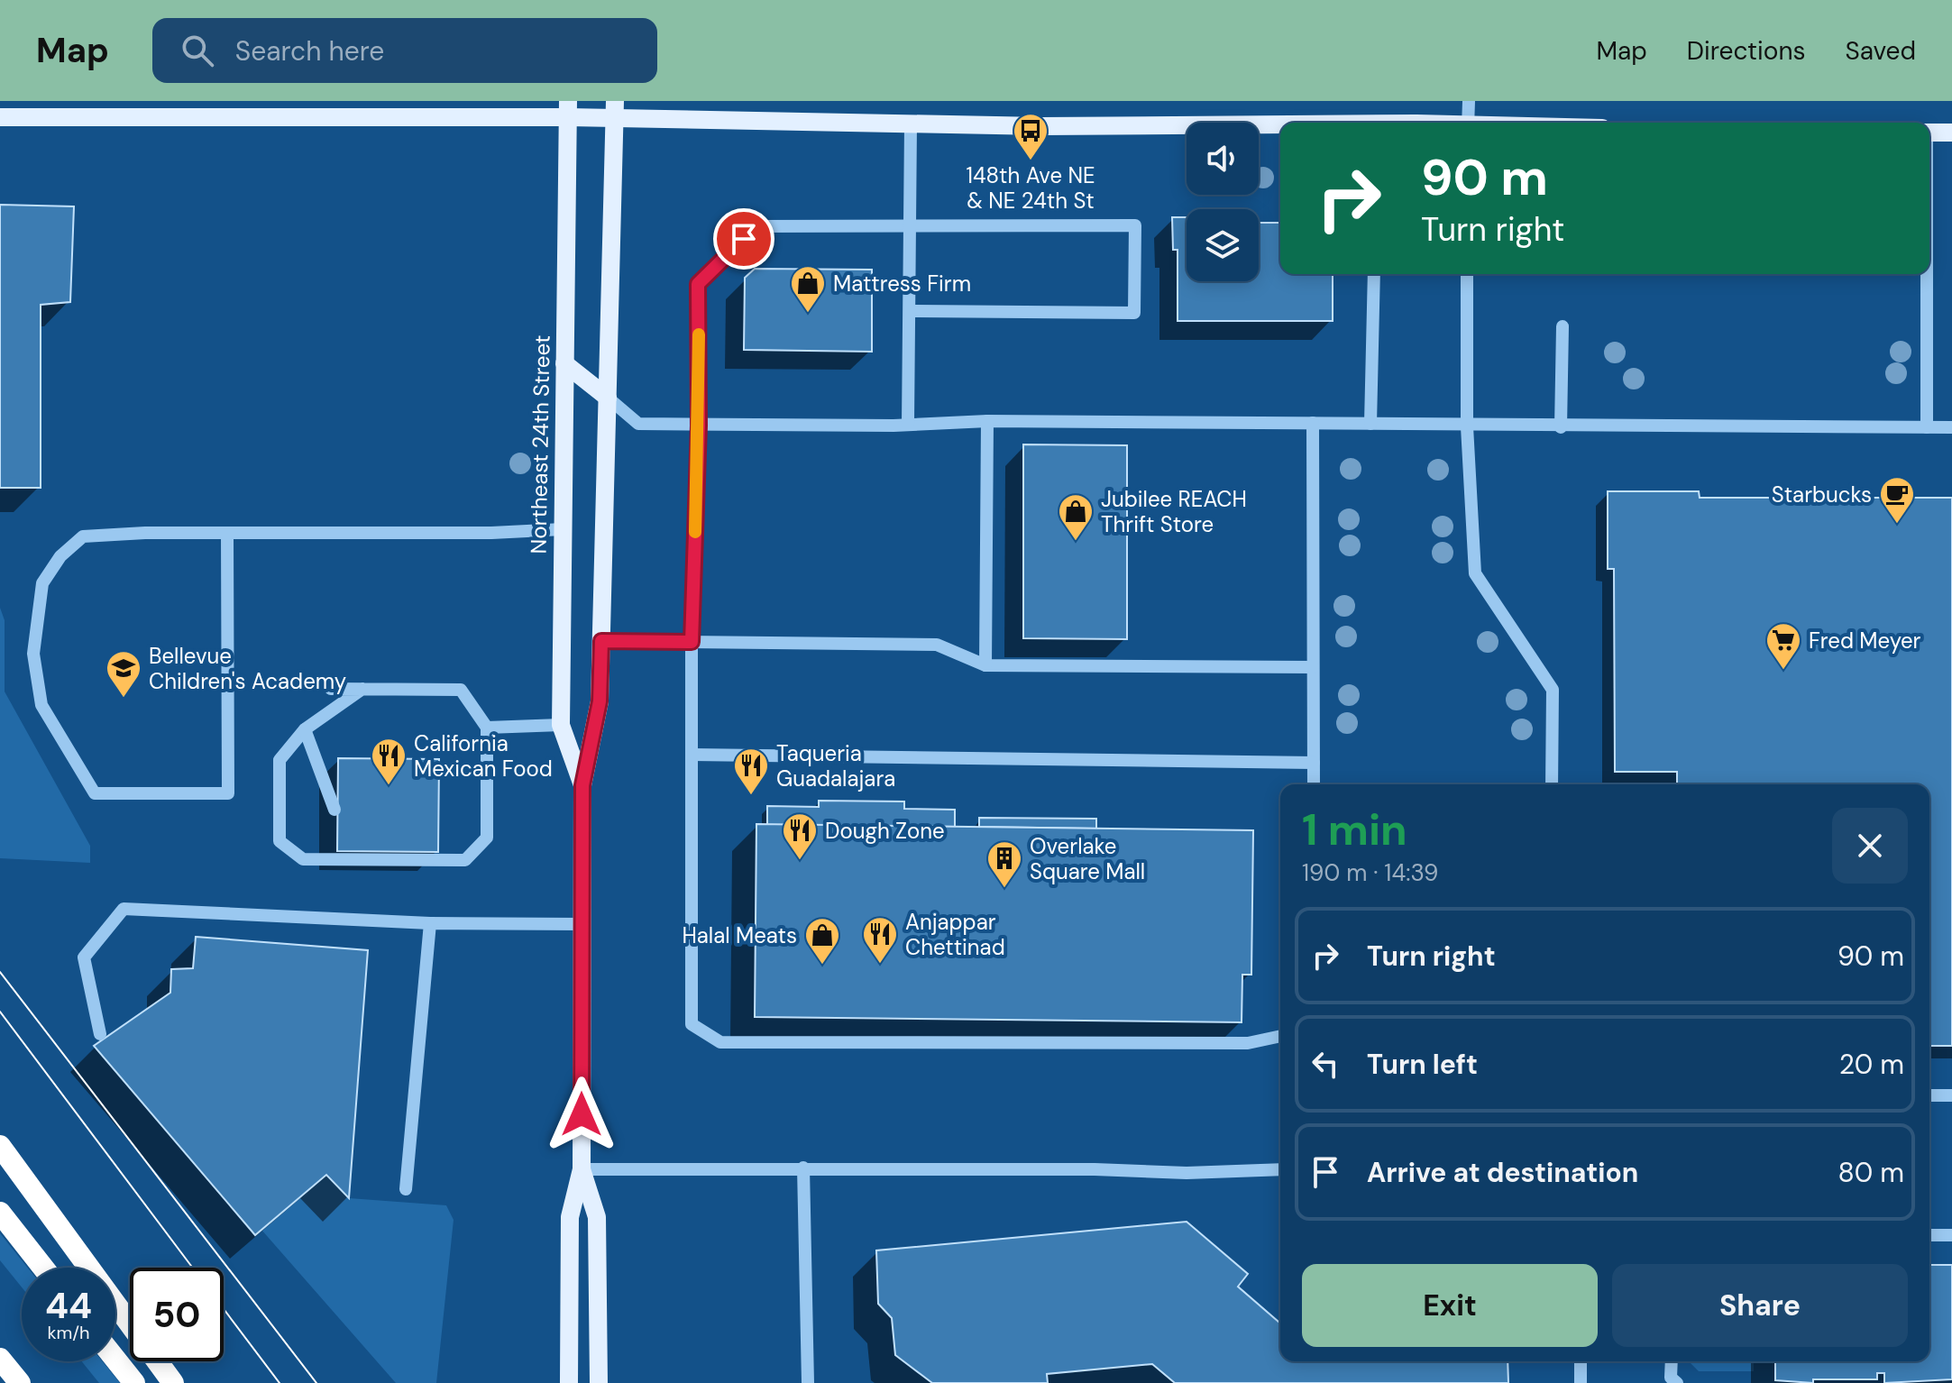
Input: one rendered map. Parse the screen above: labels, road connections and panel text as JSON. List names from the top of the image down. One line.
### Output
{"streets":{"main road":["Northeast 24th Street"]},"places":{"bus stop":["148th Ave NE & NE 24th St"],"shop":["Mattress Firm","Jubilee REACH Thrift Store","Halal Meats"],"cafe":["Starbucks"],"supermarket":["Fred Meyer"],"school or university":["Bellevue Children's Academy"],"restaurant":["California Mexican Food","Taqueria Guadalajara","Dough Zone","Anjappar Chettinad"],"building":["Overlake Square Mall"]},"page":{"header":"Map","search":"Search here","nav":["Map","Directions","Saved"],"turn":["90 m","Turn right"],"heading":["1 min","190 m · 14:39"],"list":[{"name":"Turn right","value":"90 m"},{"name":"Turn left","value":"20 m"},{"name":"Arrive at destination","value":"80 m"}],"buttons":["Exit","Share"],"speed":"44 km/h","limit":"50"}}
